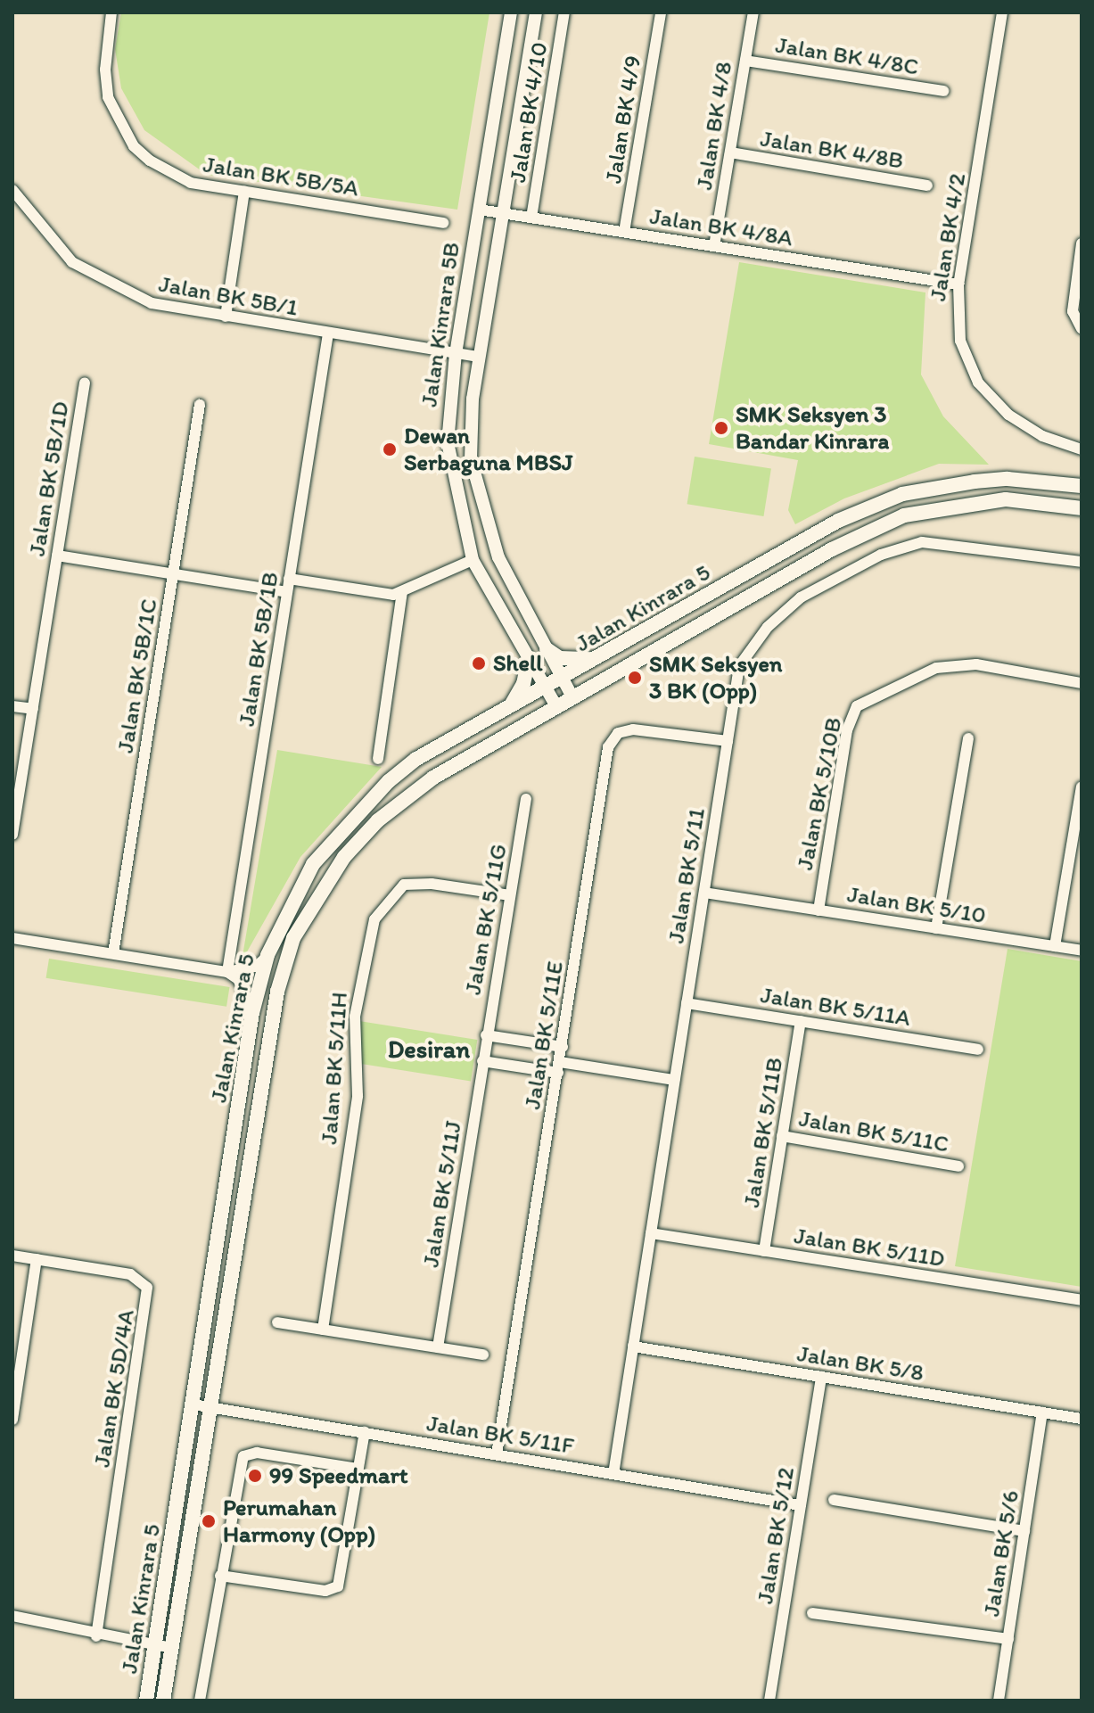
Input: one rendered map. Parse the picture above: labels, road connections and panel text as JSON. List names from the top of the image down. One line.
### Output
{"streets":{"main road":["Jalan Kinrara 5"],"street":["Jalan BK 4/8C","Jalan BK 4/10","Jalan BK 4/9","Jalan BK 4/8","Jalan BK 4/8B","Jalan BK 5B/5A","Jalan BK 4/8A","Jalan BK 4/2","Jalan BK 5B/1","Jalan Kinrara 5B","Jalan BK 5B/1D","Jalan BK 5B/1B","Jalan BK 5B/1C","Jalan BK 5/10B","Jalan BK 5/11","Jalan BK 5/10","Jalan BK 5/11G","Jalan BK 5/11A","Jalan BK 5/11E","Jalan BK 5/11H","Jalan BK 5/11C","Jalan BK 5/11B","Jalan BK 5/11J","Jalan BK 5/11D","Jalan BK 5/8","Jalan BK 5D/4A","Jalan BK 5/11F","Jalan BK 5/12","Jalan BK 5/6"]},"crossings":[["Jalan BK 4/8C","Jalan BK 4/8"],["Jalan BK 4/10","Jalan BK 4/8A"],["Jalan BK 4/9","Jalan BK 4/8A"],["Jalan BK 4/8","Jalan BK 4/8B"],["Jalan BK 4/8","Jalan BK 4/8A"],["Jalan BK 4/8A","Jalan BK 4/2"],["Jalan BK 4/8A","Jalan Kinrara 5B"],["Jalan BK 5B/1","Jalan Kinrara 5B"],["Jalan BK 5B/1","Jalan BK 5B/1B"],["Jalan Kinrara 5B","Jalan Kinrara 5"],["Jalan Kinrara 5","Jalan BK 5/11F"],["Jalan BK 5/10B","Jalan BK 5/10"],["Jalan BK 5/11","Jalan BK 5/10"],["Jalan BK 5/11","Jalan BK 5/11A"],["Jalan BK 5/11","Jalan BK 5/11E"],["Jalan BK 5/11","Jalan BK 5/11D"],["Jalan BK 5/11","Jalan BK 5/8"],["Jalan BK 5/11","Jalan BK 5/11F"],["Jalan BK 5/11G","Jalan BK 5/11H"],["Jalan BK 5/11G","Jalan BK 5/11J"],["Jalan BK 5/11A","Jalan BK 5/11B"],["Jalan BK 5/11E","Jalan BK 5/11F"],["Jalan BK 5/11C","Jalan BK 5/11B"],["Jalan BK 5/11B","Jalan BK 5/11D"],["Jalan BK 5/8","Jalan BK 5/12"],["Jalan BK 5/8","Jalan BK 5/6"],["Jalan BK 5/11F","Jalan BK 5/12"]],"districts":["Desiran"],"places":["SMK Seksyen 3 Bandar Kinrara","Dewan Serbaguna MBSJ","Shell","SMK Seksyen 3 BK (Opp)","99 Speedmart","Perumahan Harmony (Opp)"]}
